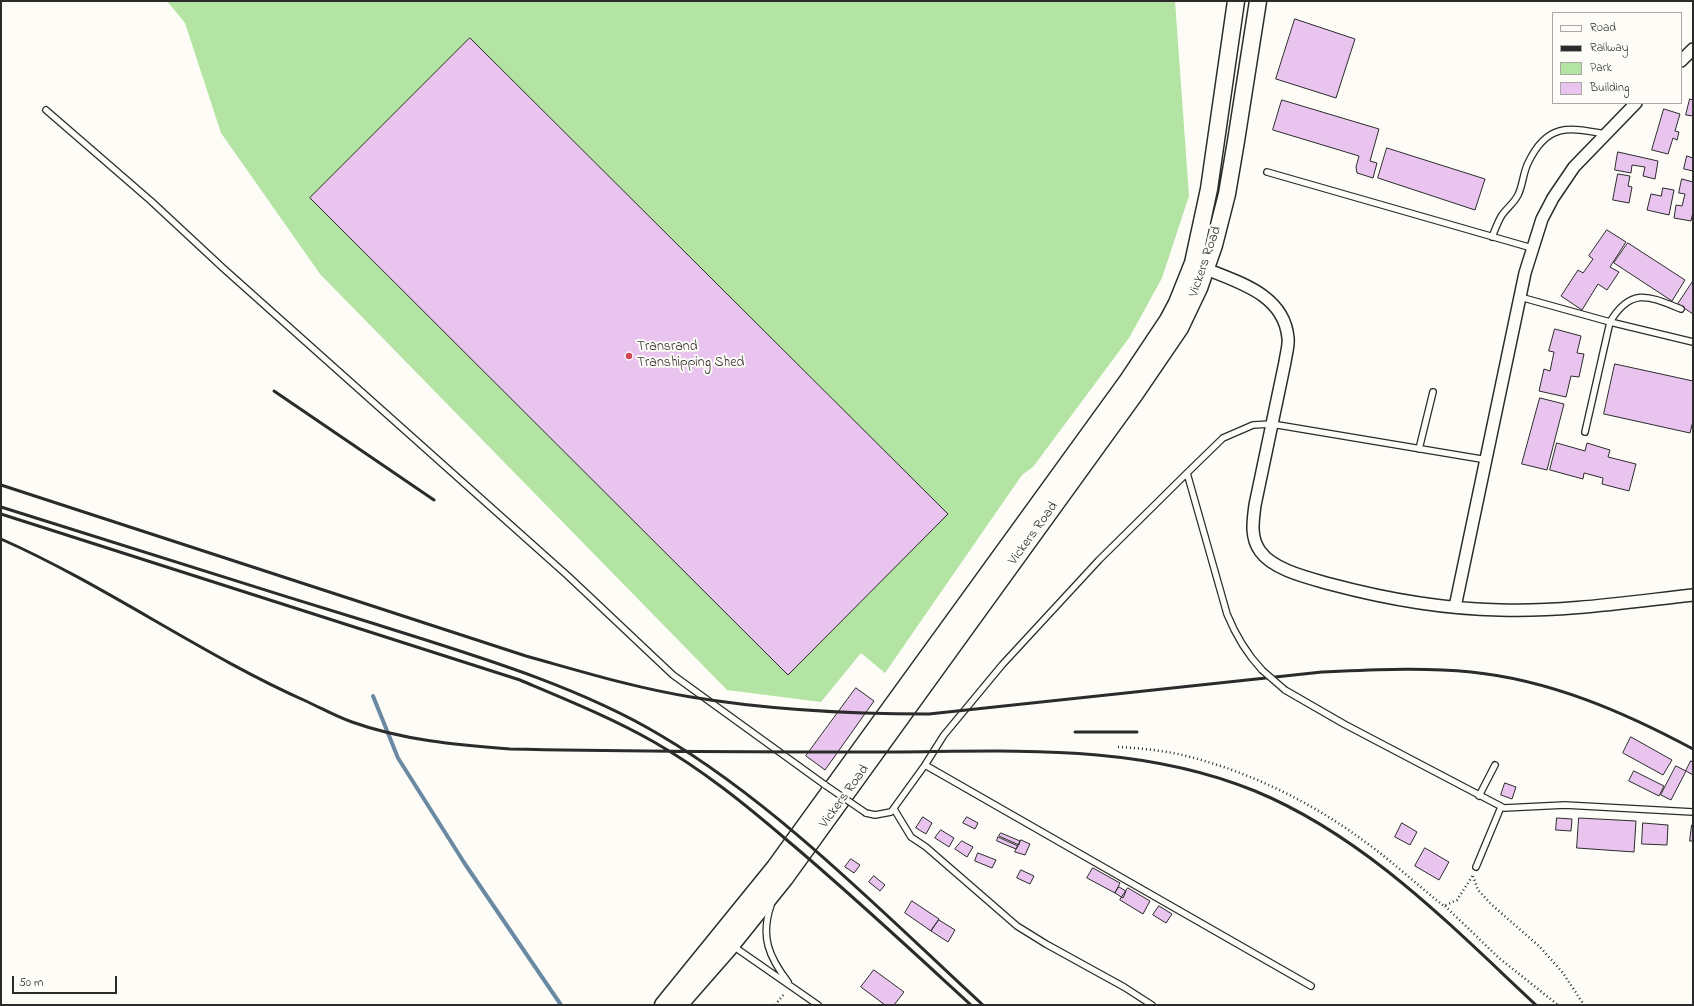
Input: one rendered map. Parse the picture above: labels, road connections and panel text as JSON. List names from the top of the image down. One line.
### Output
{"streets":{"main road":["Vickers Road"]},"places":["Transrand Transhipping Shed"],"legend":["Road","Railway","Park","Building"],"scale_bar":"50 m"}
